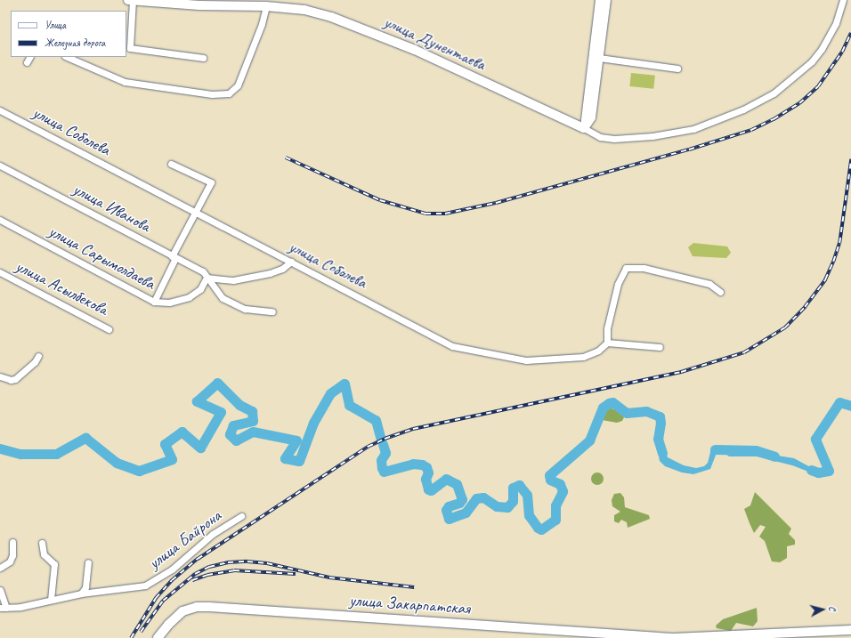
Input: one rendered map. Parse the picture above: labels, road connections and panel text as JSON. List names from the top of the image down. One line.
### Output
{"streets":{"street":["улица Дунентаева","улица Соболева","улица Иванова","улица Сарымолдаева","улица Асылбекова","улица Байрона","улица Закарпатская"]},"crossings":[["улица Иванова","улица Сарымолдаева"]],"legend":["Улица","Железная дорога"],"north":"right"}
